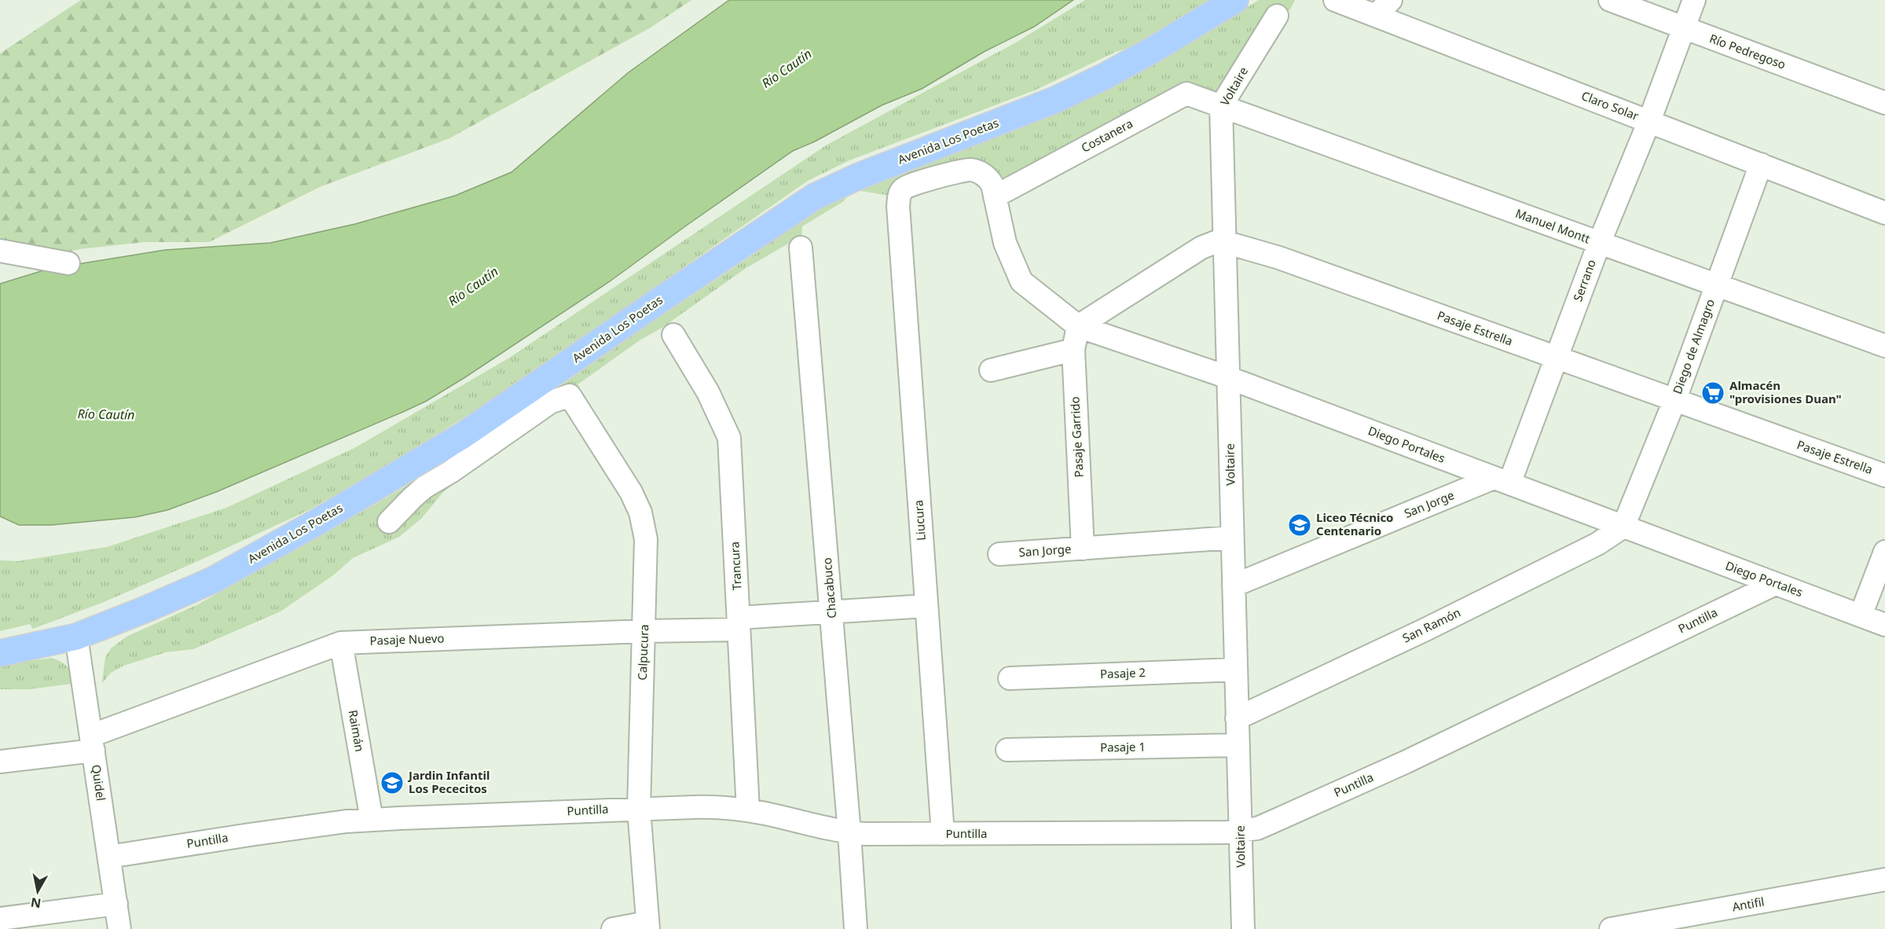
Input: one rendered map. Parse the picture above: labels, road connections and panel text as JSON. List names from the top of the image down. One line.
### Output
{"streets":{"main road":["Avenida Los Poetas"],"street":["Río Pedregoso","Voltaire","Claro Solar","Costanera","Manuel Montt","Serrano","Pasaje Estrella","Diego de Almagro","Pasaje Garrido","Diego Portales","San Jorge","Liucura","Trancura","Chacabuco","Puntilla","San Ramón","Pasaje Nuevo","Calpucura","Pasaje 2","Raimán","Pasaje 1","Quidel","Antifil"]},"crossings":[["Río Pedregoso","Serrano"],["Voltaire","Costanera"],["Voltaire","Manuel Montt"],["Voltaire","Pasaje Estrella"],["Voltaire","Diego Portales"],["Voltaire","San Jorge"],["Voltaire","Puntilla"],["Voltaire","San Ramón"],["Voltaire","Pasaje 2"],["Voltaire","Pasaje 1"],["Claro Solar","Serrano"],["Claro Solar","Diego de Almagro"],["Costanera","Manuel Montt"],["Costanera","Diego Portales"],["Avenida Los Poetas","Quidel"],["Manuel Montt","Serrano"],["Manuel Montt","Diego de Almagro"],["Serrano","Pasaje Estrella"],["Serrano","Diego Portales"],["Serrano","San Jorge"],["Pasaje Estrella","Diego de Almagro"],["Pasaje Estrella","Pasaje Garrido"],["Pasaje Estrella","Diego Portales"],["Diego de Almagro","Diego Portales"],["Diego de Almagro","San Ramón"],["Pasaje Garrido","Diego Portales"],["Pasaje Garrido","San Jorge"],["Diego Portales","San Jorge"],["Diego Portales","Liucura"],["Diego Portales","Puntilla"],["Diego Portales","San Ramón"],["Liucura","Puntilla"],["Liucura","Pasaje Nuevo"],["Trancura","Puntilla"],["Trancura","Pasaje Nuevo"],["Chacabuco","Puntilla"],["Chacabuco","Pasaje Nuevo"],["Puntilla","Calpucura"],["Puntilla","Raimán"],["Puntilla","Quidel"],["Pasaje Nuevo","Calpucura"],["Pasaje Nuevo","Raimán"],["Pasaje Nuevo","Quidel"]],"water":["Río Cautín"],"places":{"supermarket":["Almacén \"provisiones Duan\""],"school or university":["Liceo Técnico Centenario","Jardin Infantil Los Pececitos"]},"north":"bottom"}
